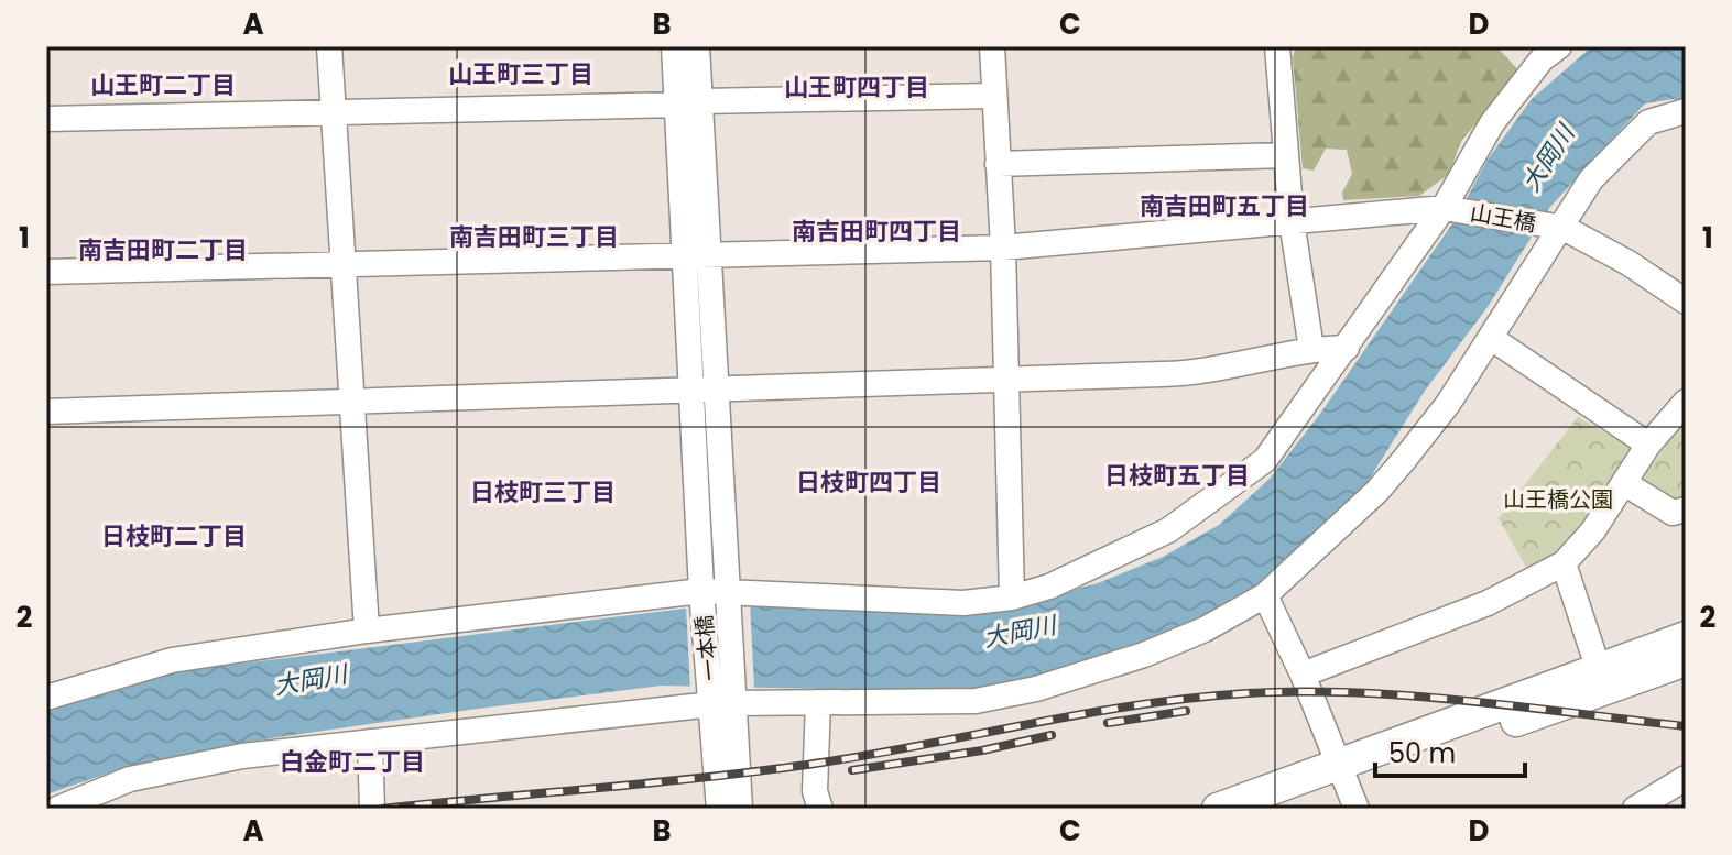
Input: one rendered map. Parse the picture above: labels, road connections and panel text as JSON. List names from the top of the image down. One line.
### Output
{"streets":{"street":["山王橋","一本橋"]},"crossings":[["山王橋","一本橋"]],"districts":["山王町三丁目","山王町二丁目","山王町四丁目","南吉田町五丁目","南吉田町四丁目","南吉田町三丁目","南吉田町二丁目","日枝町五丁目","日枝町四丁目","日枝町三丁目","日枝町二丁目","白金町二丁目"],"water":["大岡川"],"parks":["山王橋公園"],"scale_bar":"50 m","grid":{"columns":["A","B","C","D"],"rows":["1","2"]}}
